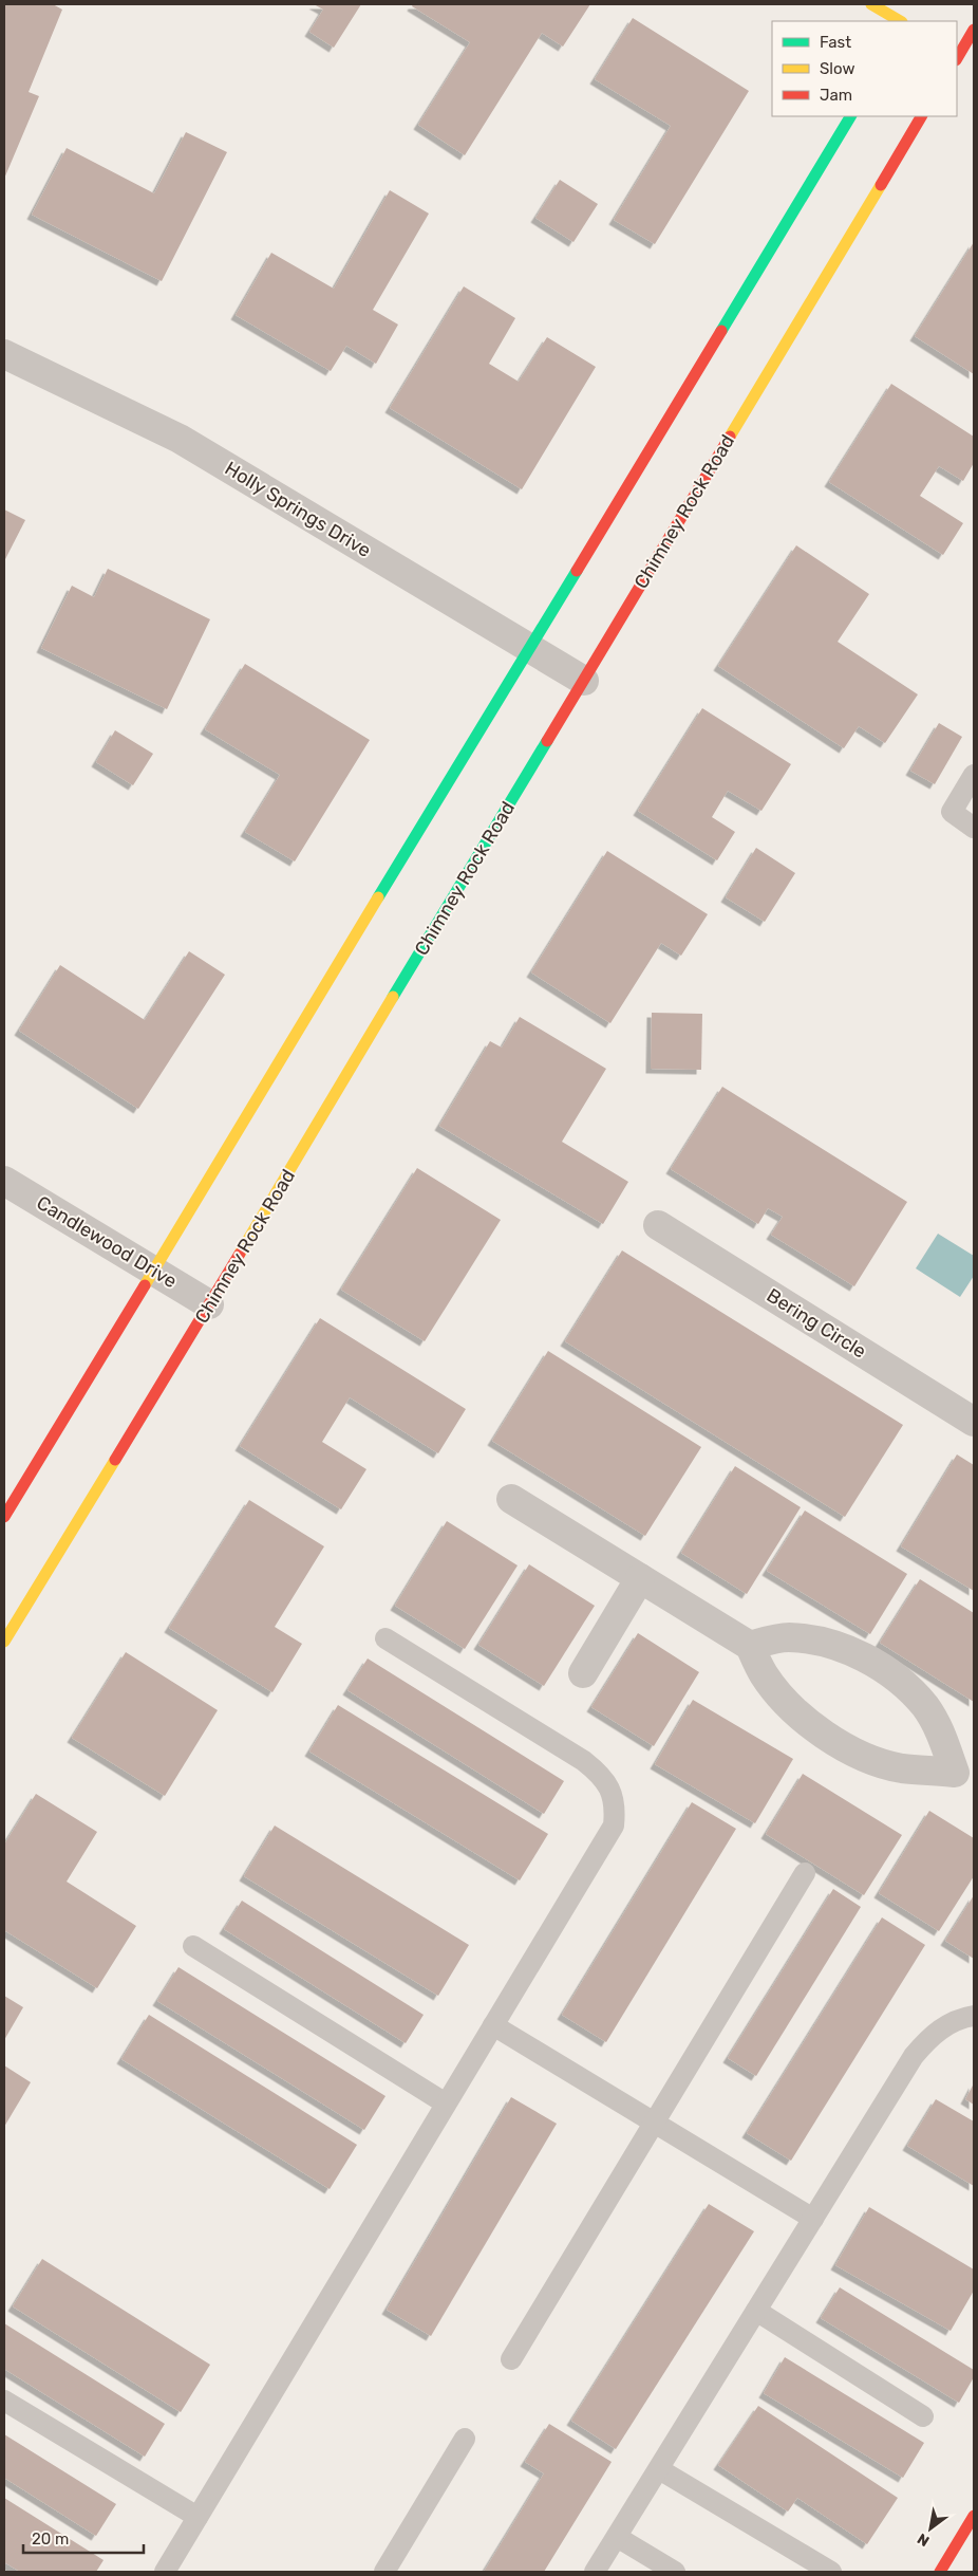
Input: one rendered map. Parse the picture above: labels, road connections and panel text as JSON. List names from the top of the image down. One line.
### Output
{"streets":{"main road":["Chimney Rock Road"],"street":["Holly Springs Drive","Candlewood Drive","Bering Circle"]},"crossings":[["Holly Springs Drive","Chimney Rock Road"],["Chimney Rock Road","Candlewood Drive"]],"legend":["Fast","Slow","Jam"],"scale_bar":"20 m","north":"bottom left"}
